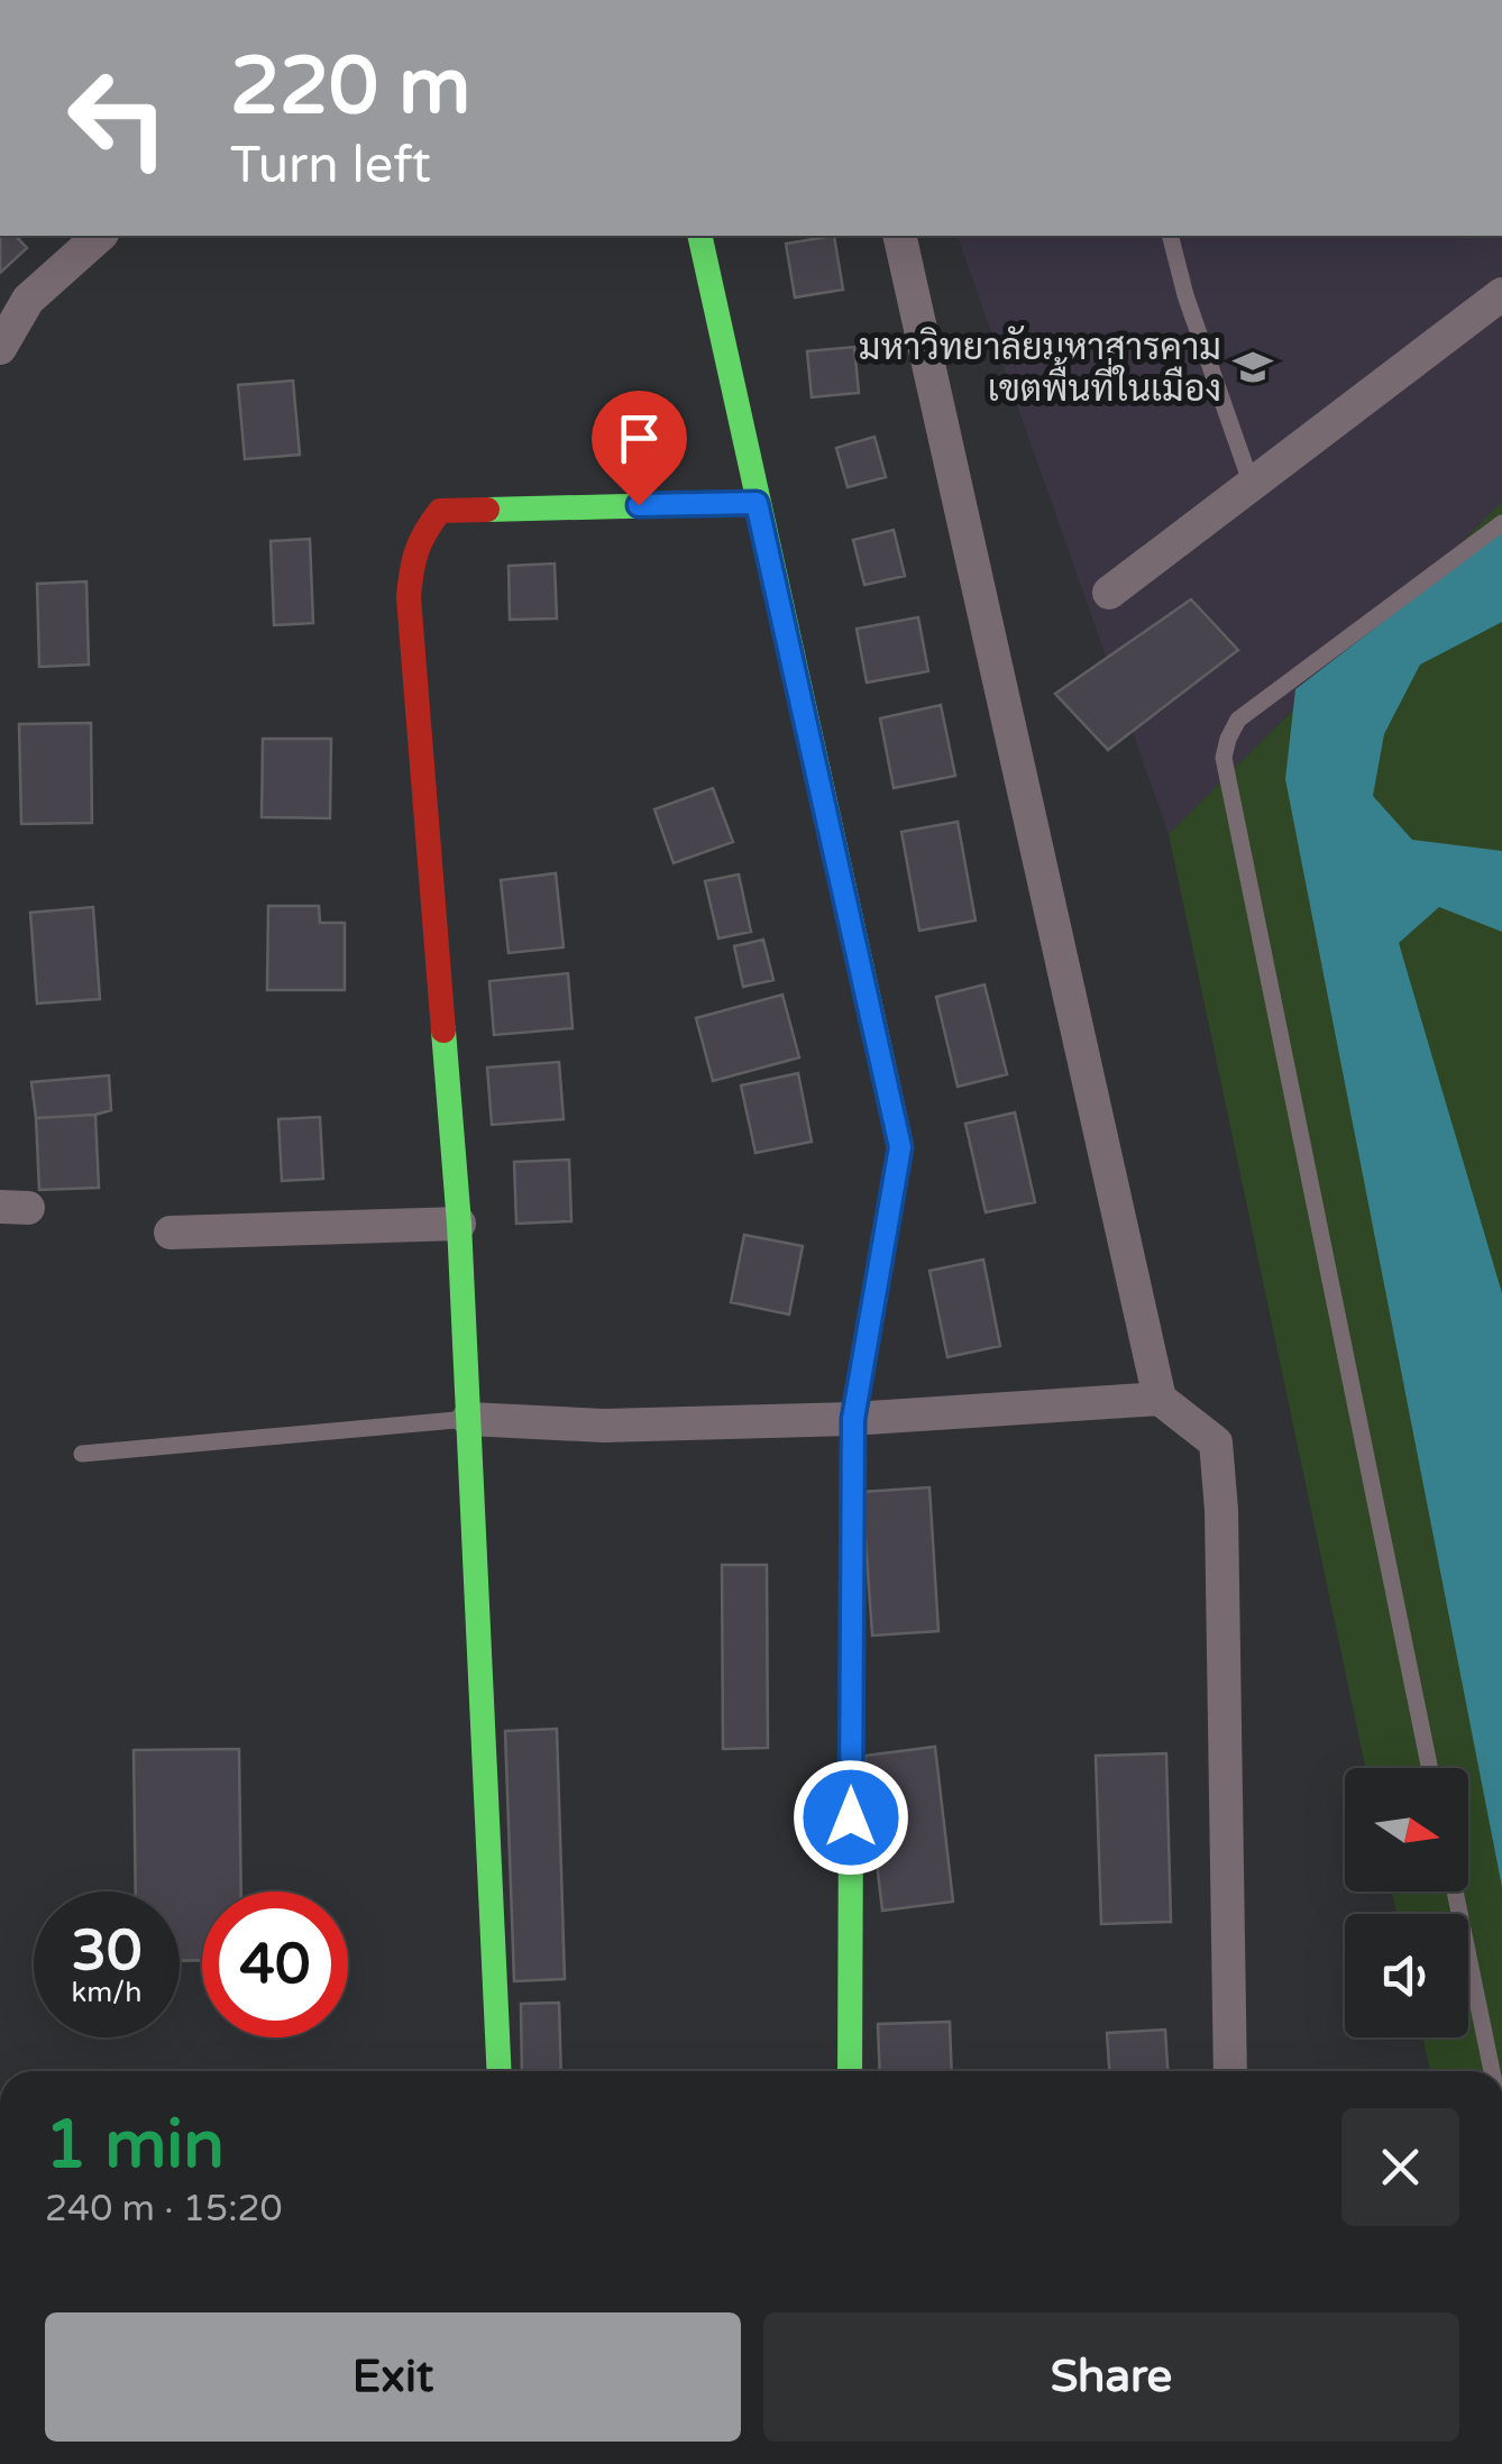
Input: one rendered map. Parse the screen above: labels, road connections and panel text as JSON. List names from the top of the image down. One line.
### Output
{"places":{"school or university":["มหาวิทยาลัยมหาสารคาม เขตพื้นที่ในเมือง"]},"north":"right","page":{"turn":["220 m","Turn left"],"speed":"30 km/h","limit":"40","heading":["1 min","240 m · 15:20"],"buttons":["Exit","Share"]}}
